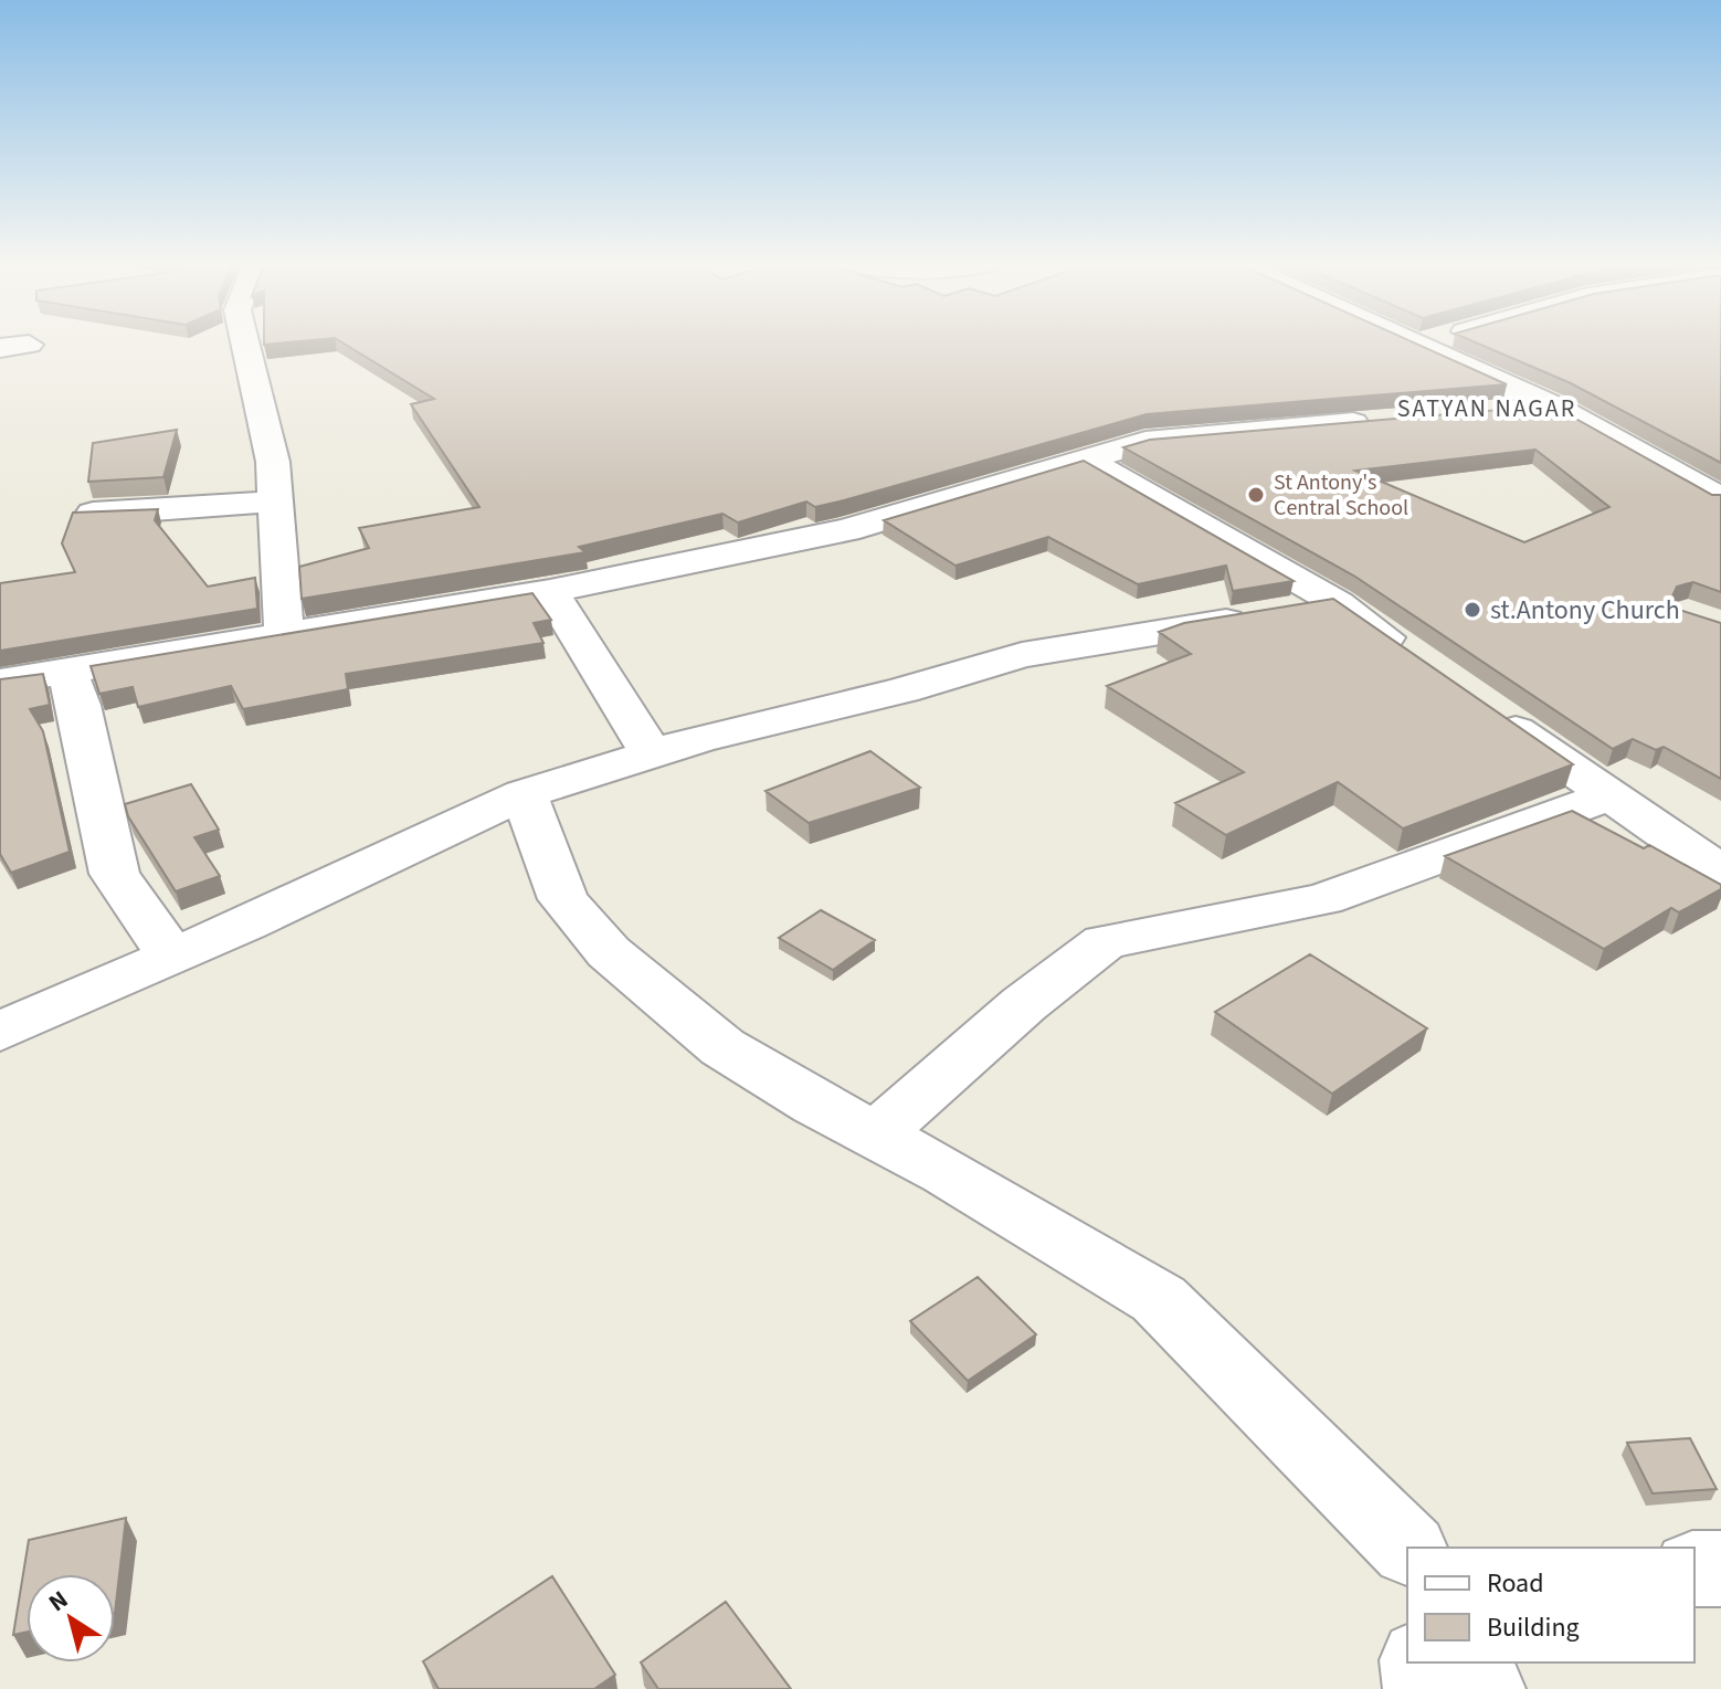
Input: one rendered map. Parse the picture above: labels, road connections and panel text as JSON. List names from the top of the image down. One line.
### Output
{"districts":["SATYAN NAGAR"],"places":["St Antony's Central School","st.Antony Church"],"legend":["Road","Building"],"north":"top left"}
